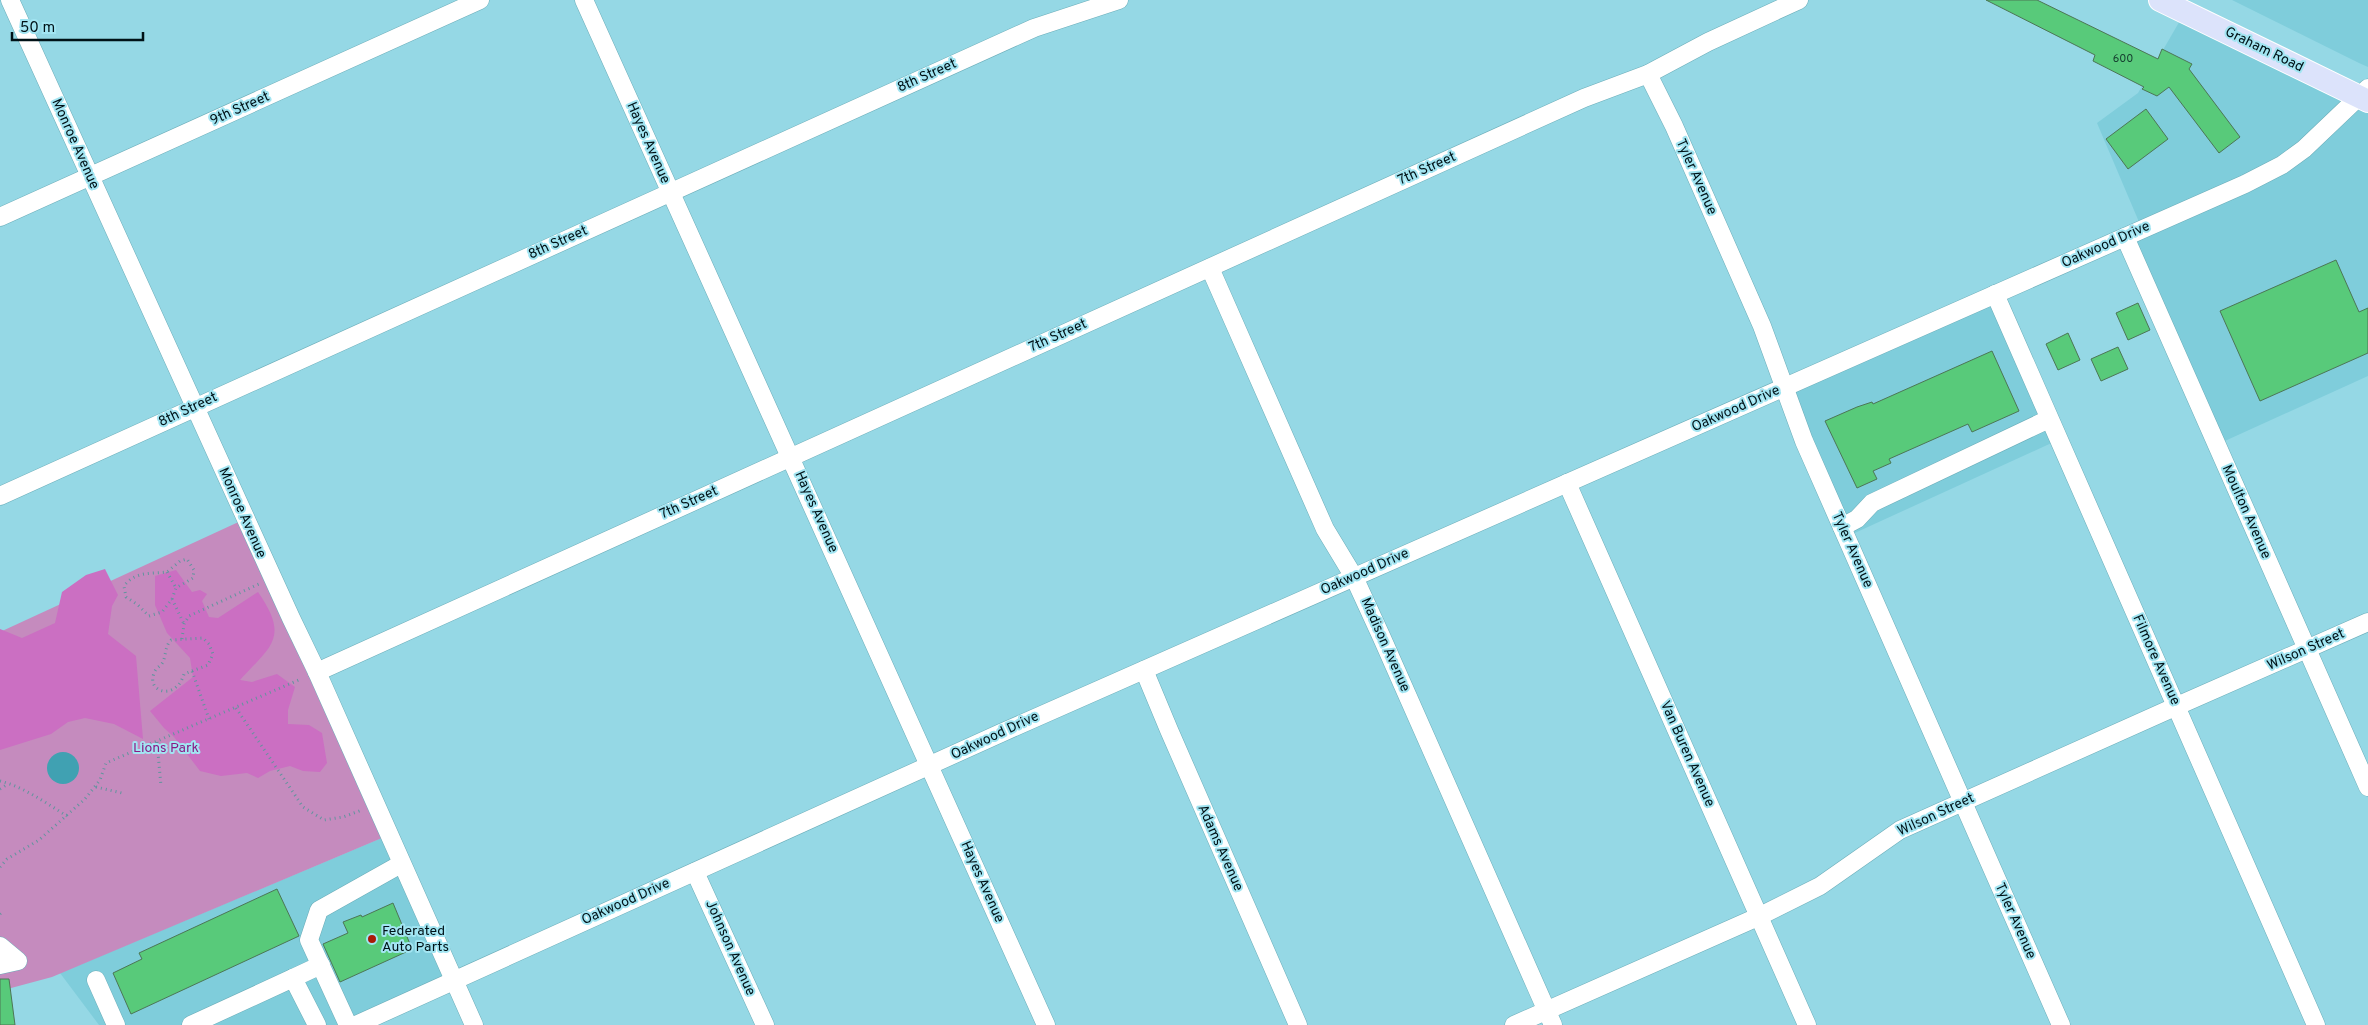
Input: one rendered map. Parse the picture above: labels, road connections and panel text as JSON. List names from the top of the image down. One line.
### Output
{"streets":{"main road":["Graham Road"],"street":["8th Street","9th Street","Hayes Avenue","Monroe Avenue","7th Street","Tyler Avenue","Oakwood Drive","Moulton Avenue","Madison Avenue","Wilson Street","Filmore Avenue","Van Buren Avenue","Adams Avenue","Johnson Avenue"]},"crossings":[["Graham Road","Oakwood Drive"],["8th Street","Hayes Avenue"],["8th Street","Monroe Avenue"],["9th Street","Monroe Avenue"],["Hayes Avenue","7th Street"],["Hayes Avenue","Oakwood Drive"],["Monroe Avenue","7th Street"],["Monroe Avenue","Oakwood Drive"],["7th Street","Tyler Avenue"],["7th Street","Madison Avenue"],["Tyler Avenue","Oakwood Drive"],["Tyler Avenue","Wilson Street"],["Oakwood Drive","Moulton Avenue"],["Oakwood Drive","Madison Avenue"],["Oakwood Drive","Filmore Avenue"],["Oakwood Drive","Van Buren Avenue"],["Oakwood Drive","Adams Avenue"],["Oakwood Drive","Johnson Avenue"],["Moulton Avenue","Wilson Street"],["Madison Avenue","Wilson Street"],["Wilson Street","Filmore Avenue"],["Wilson Street","Van Buren Avenue"]],"parks":["Lions Park"],"places":["Federated Auto Parts"],"house_numbers":["600"],"scale_bar":"50 m"}
